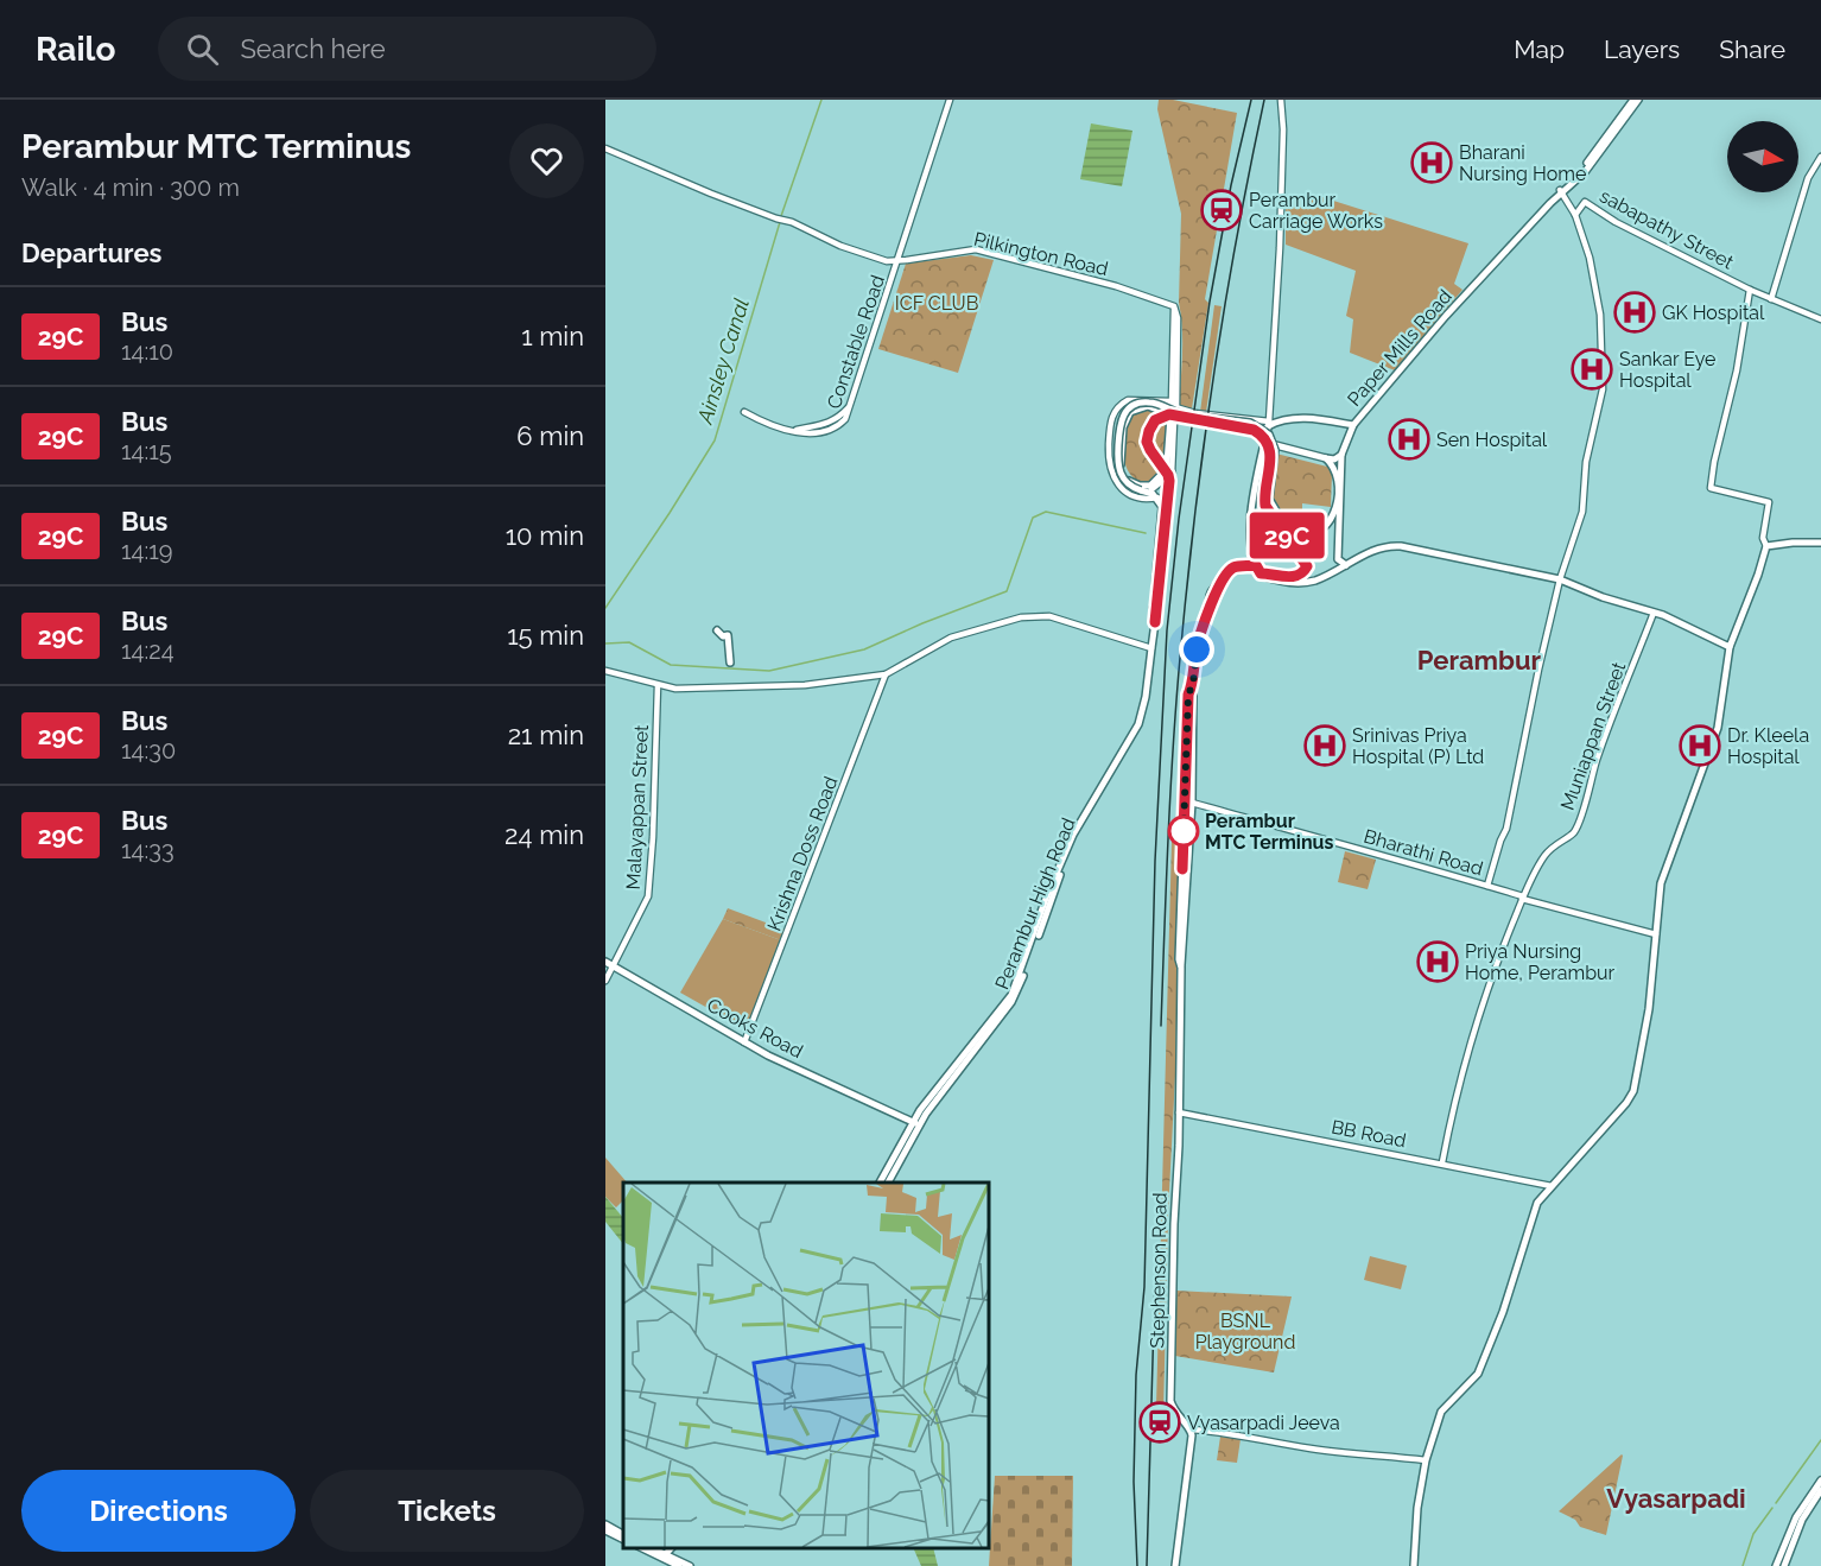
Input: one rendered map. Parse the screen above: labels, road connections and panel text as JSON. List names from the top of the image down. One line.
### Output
{"streets":{"main road":["Paper Mills Road","Perambur High Road","Cooks Road","Stephenson Road"],"street":["sabapathy Street","Pilkington Road","Constable Road","Muniappan Street","Malayappan Street","Bharathi Road","Krishna Doss Road","BB Road"]},"crossings":[["Pilkington Road","Constable Road"],["Muniappan Street","Bharathi Road"],["Malayappan Street","Cooks Road"],["Krishna Doss Road","Cooks Road"],["Perambur High Road","Cooks Road"],["BB Road","Stephenson Road"]],"districts":["Perambur","Vyasarpadi"],"water":["Ainsley Canal"],"parks":["ICF CLUB","BSNL Playground"],"places":{"hospital":["Bharani Nursing Home","GK Hospital","Sankar Eye Hospital","Sen Hospital","Srinivas Priya Hospital (P) Ltd","Dr. Kleela Hospital","Priya Nursing Home, Perambur"],"station":["Perambur Carriage Works","Vyasarpadi Jeeva"],"other":["Perambur MTC Terminus"]},"lines":["bus line 29C"],"north":"right","page":{"header":"Railo","search":"Search here","nav":["Map","Layers","Share"],"heading":[["Perambur MTC Terminus","Walk · 4 min · 300 m"],"Departures"],"on_map":"29C","list":[{"mark":"29C","name":"Bus","note":"14:10","value":"1 min"},{"mark":"29C","name":"Bus","note":"14:15","value":"6 min"},{"mark":"29C","name":"Bus","note":"14:19","value":"10 min"},{"mark":"29C","name":"Bus","note":"14:24","value":"15 min"},{"mark":"29C","name":"Bus","note":"14:30","value":"21 min"},{"mark":"29C","name":"Bus","note":"14:33","value":"24 min"}],"buttons":["Directions","Tickets"]}}
